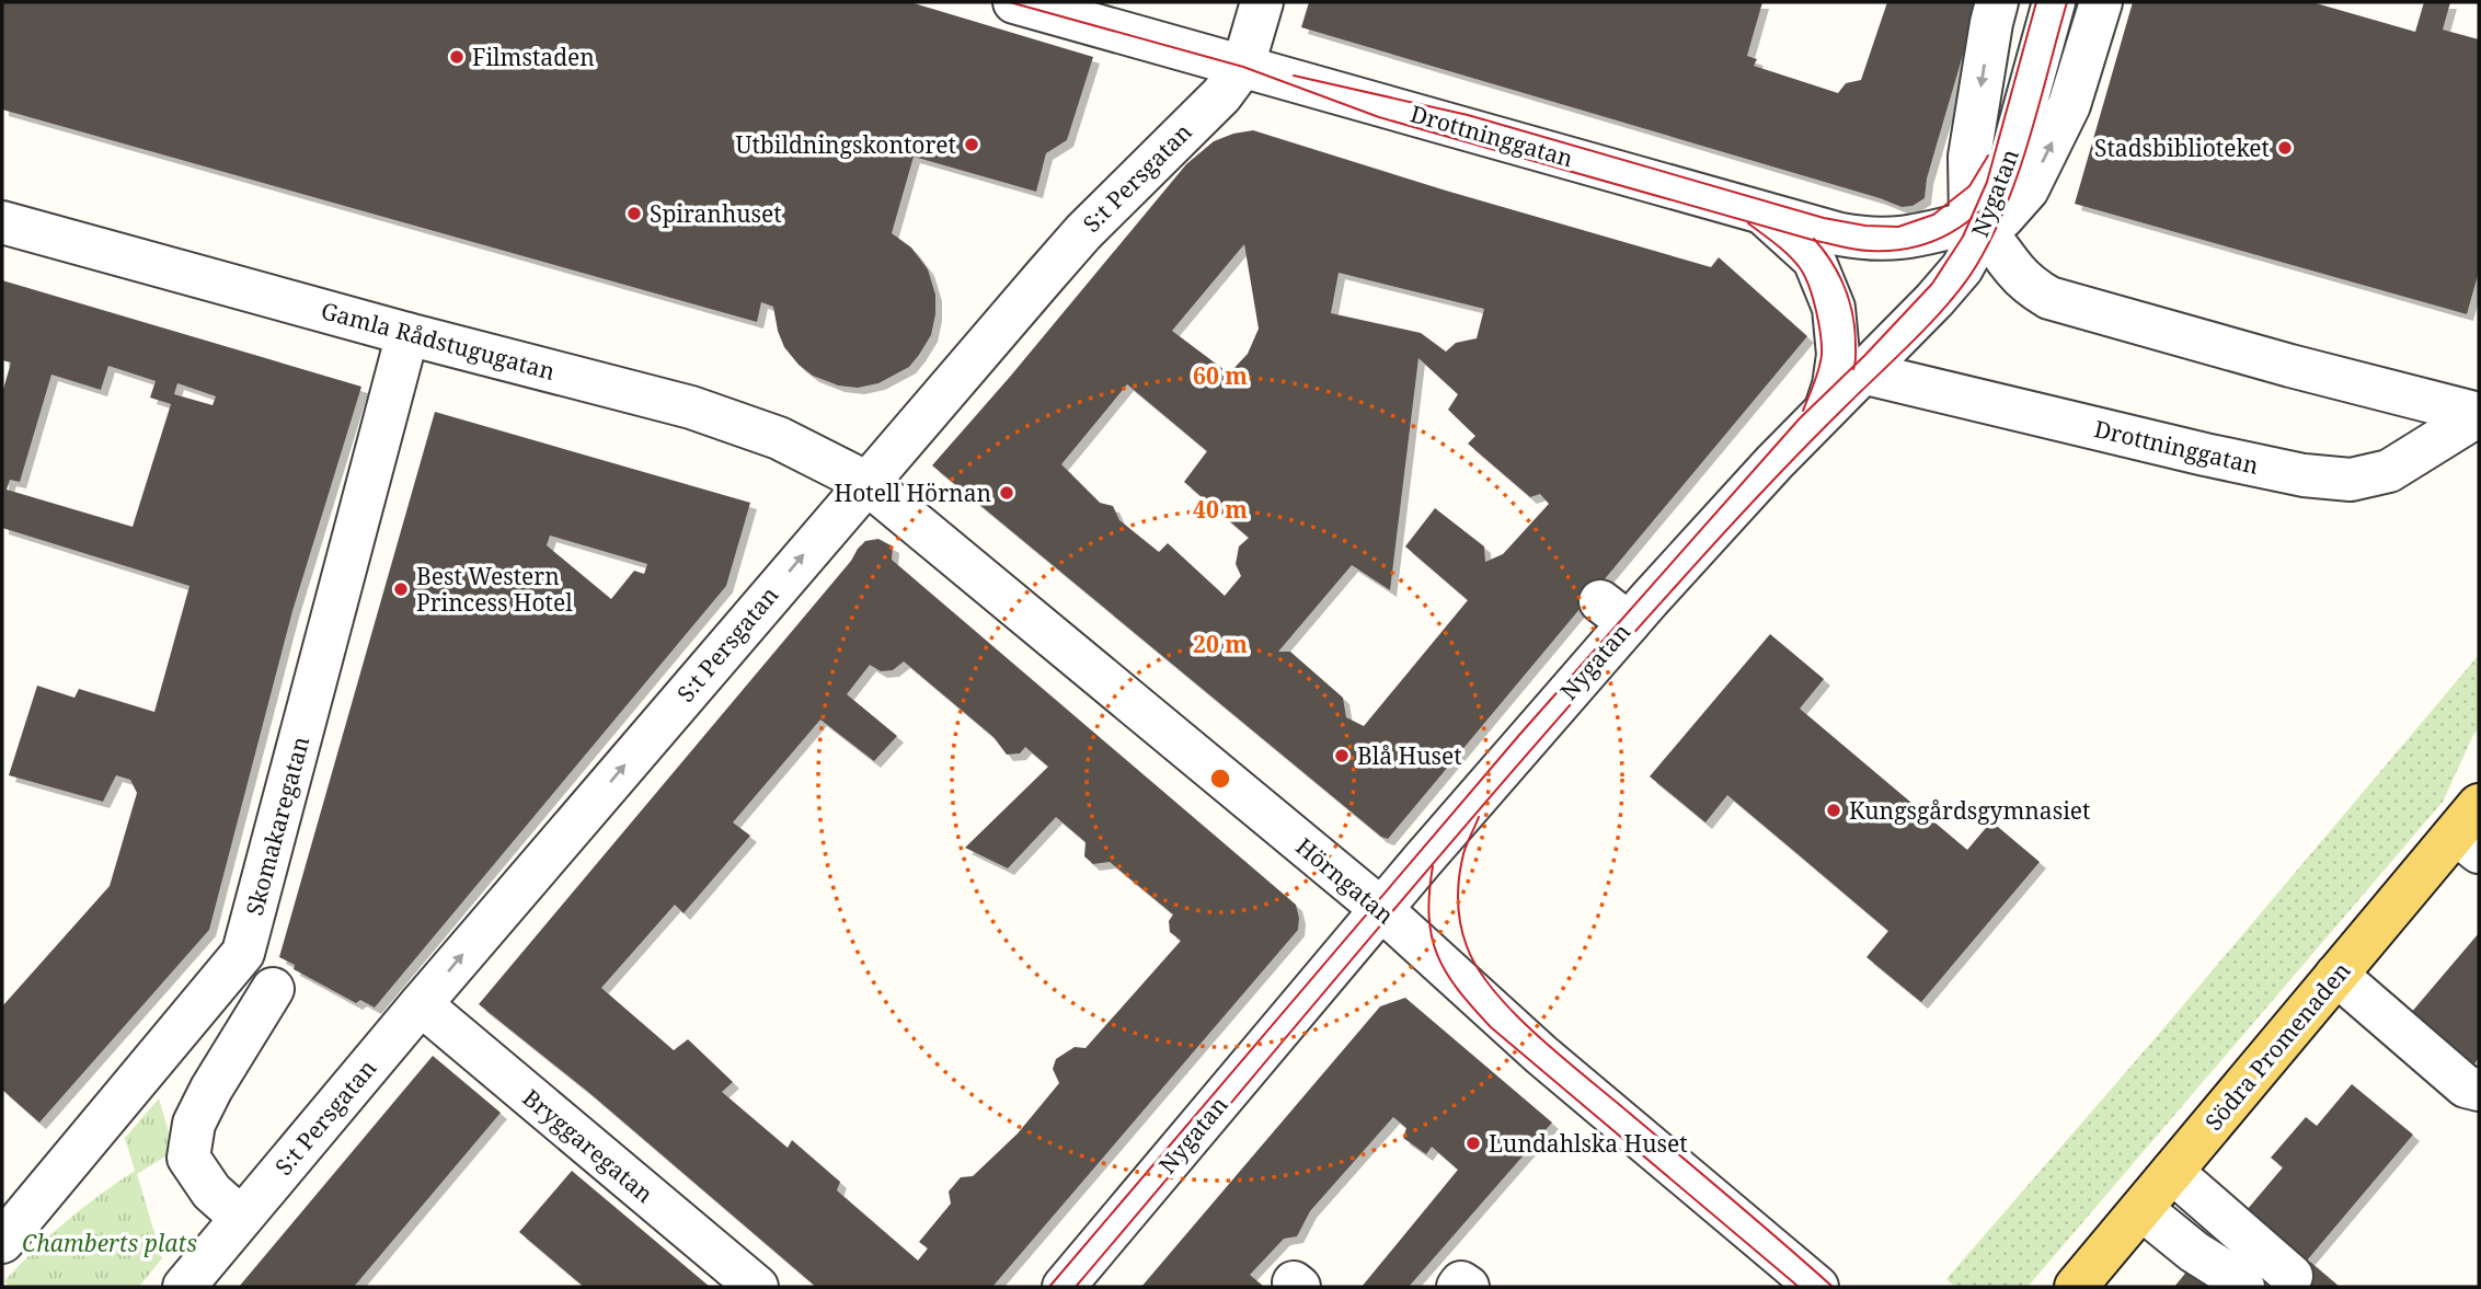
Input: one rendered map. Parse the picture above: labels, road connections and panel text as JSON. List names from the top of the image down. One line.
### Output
{"streets":{"main road":["Södra Promenaden"],"street":["Drottninggatan","S:t Persgatan","Nygatan","Gamla Rådstugugatan","Skomakaregatan","Hörngatan","Bryggaregatan"]},"crossings":[["Drottninggatan","S:t Persgatan"],["Drottninggatan","Nygatan"],["S:t Persgatan","Gamla Rådstugugatan"],["S:t Persgatan","Hörngatan"],["S:t Persgatan","Bryggaregatan"],["Nygatan","Hörngatan"],["Gamla Rådstugugatan","Skomakaregatan"],["Gamla Rådstugugatan","Hörngatan"]],"one_way":["S:t Persgatan"],"parks":["Chamberts plats"],"places":["Filmstaden","Utbildningskontoret","Stadsbiblioteket","Spiranhuset","Hotell Hörnan","Best Western Princess Hotel","Blå Huset","Kungsgårdsgymnasiet","Lundahlska Huset"],"rings":["60 m","40 m","20 m"]}
